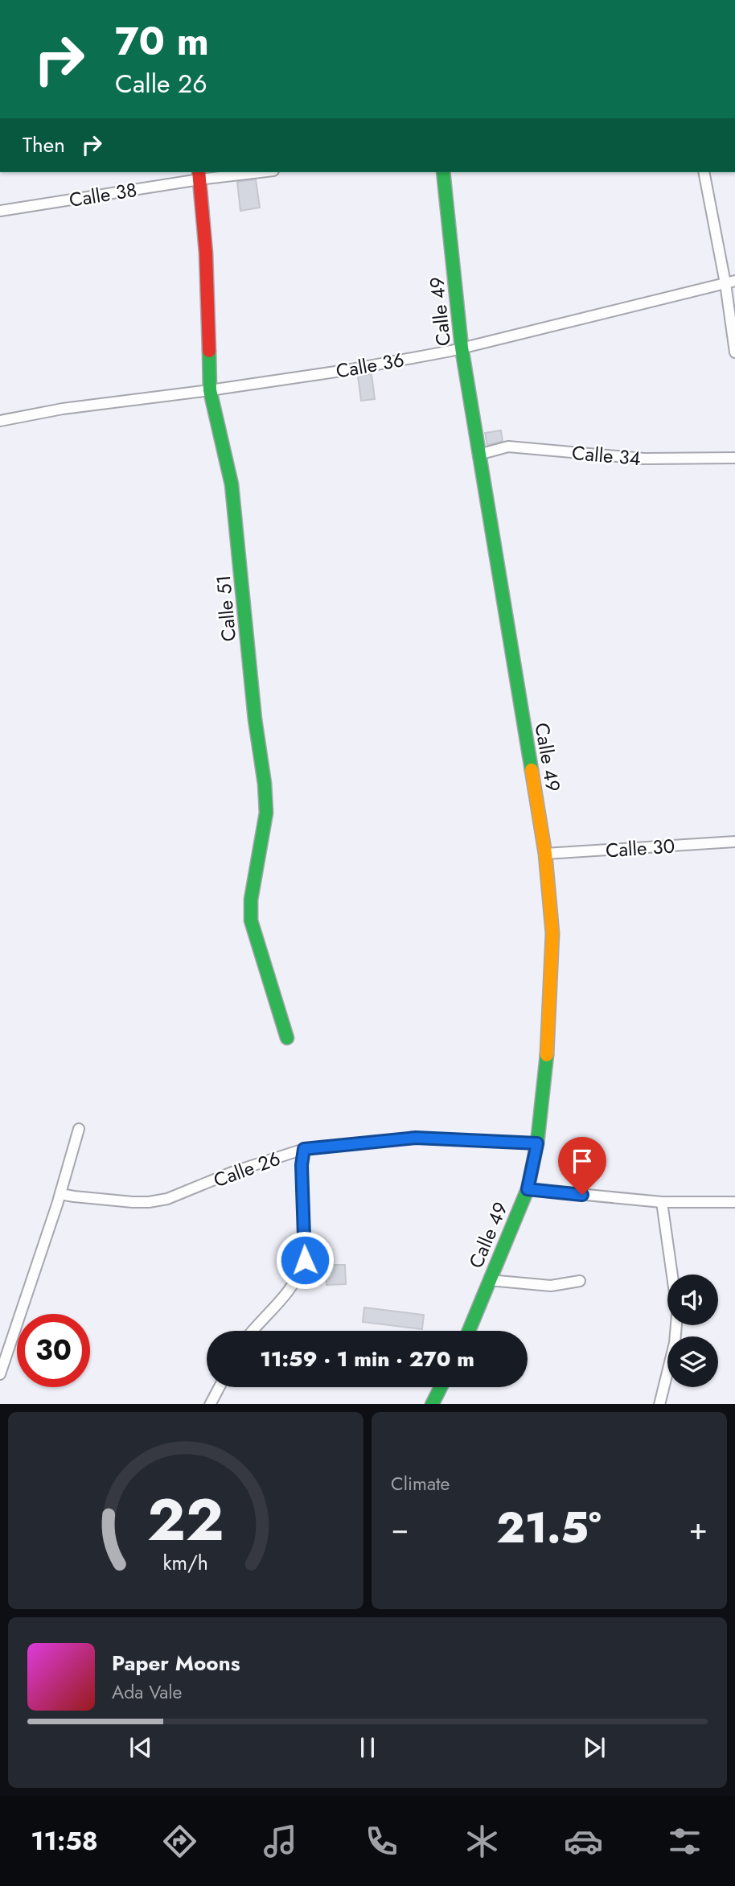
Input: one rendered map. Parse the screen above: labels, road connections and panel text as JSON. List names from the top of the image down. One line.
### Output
{"streets":{"street":["Calle 38","Calle 49","Calle 36","Calle 34","Calle 51","Calle 30","Calle 26"]},"crossings":[["Calle 38","Calle 51"],["Calle 49","Calle 36"],["Calle 49","Calle 34"],["Calle 49","Calle 30"],["Calle 49","Calle 26"],["Calle 36","Calle 51"]],"page":{"turn":["70 m","Calle 26"],"then":"Then","limit":"30","trip":"11:59 · 1 min · 270 m","tile":"Climate","heat":["−","21.5°","+"],"song":["Paper Moons","Ada Vale"],"tabs":"11:58","gauge":["22","km/h"]}}
